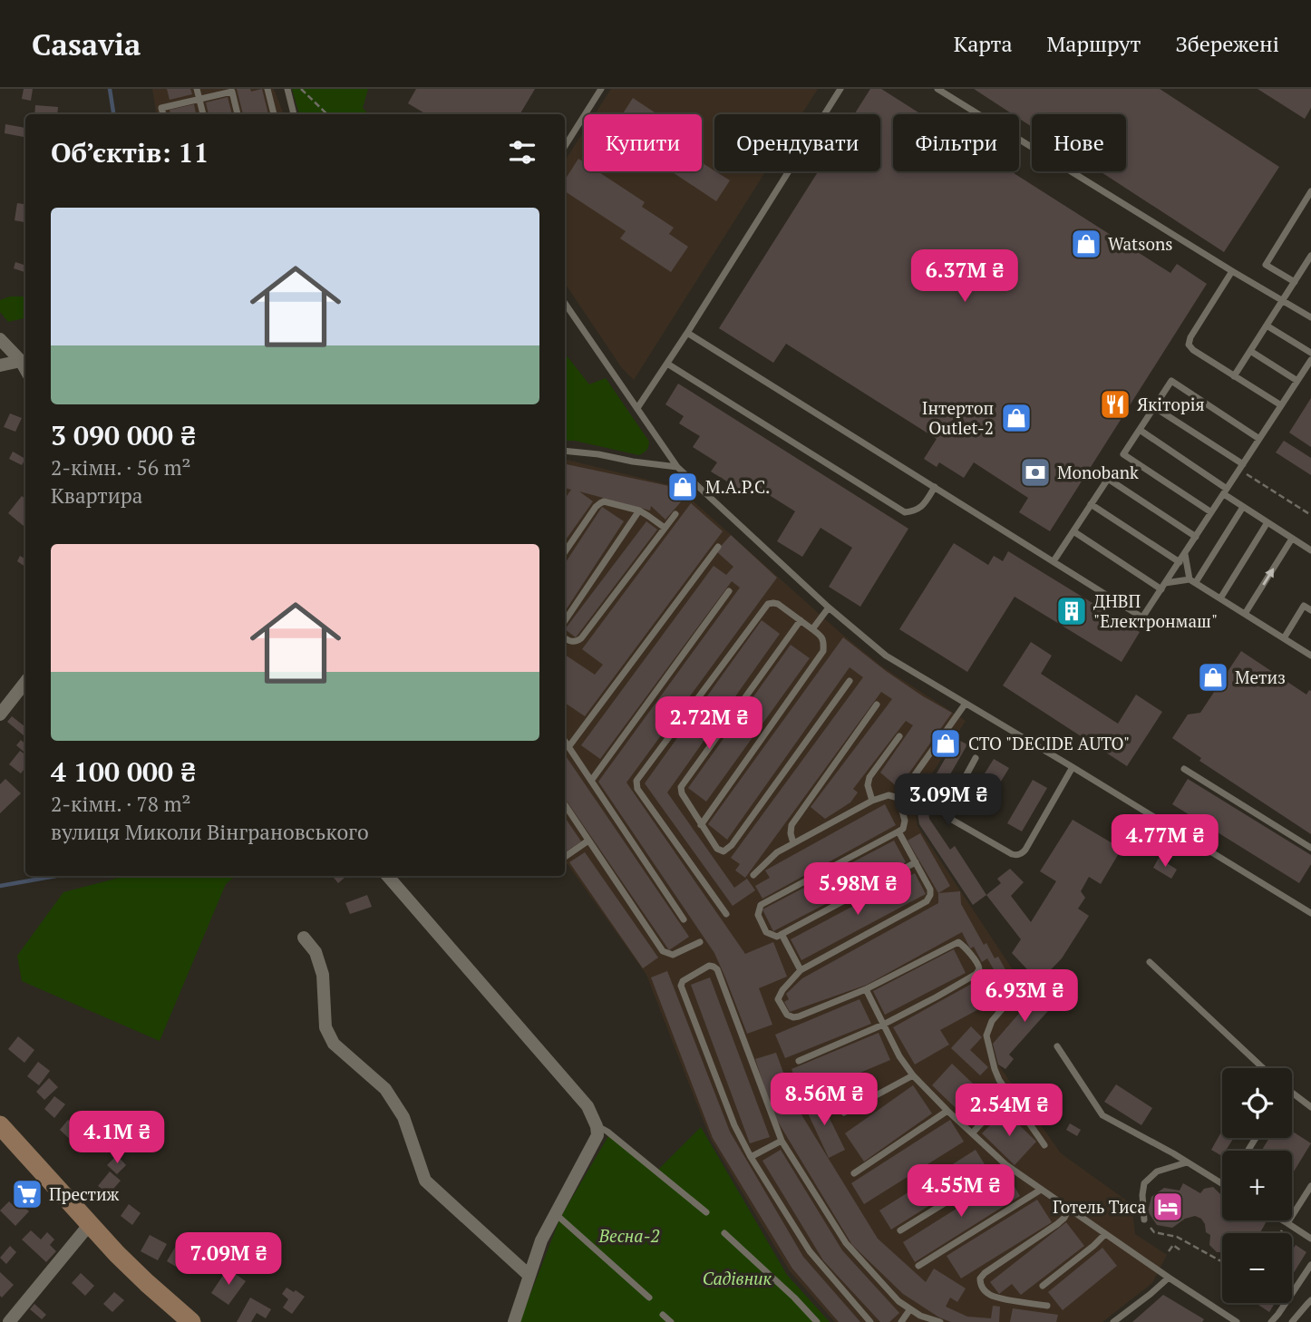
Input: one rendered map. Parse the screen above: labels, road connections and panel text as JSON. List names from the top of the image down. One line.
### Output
{"parks":["Весна-2","Садівник"],"places":{"shop":["Watsons","Інтертоп Outlet-2","М.А.Р.С.","Метиз","СТО \"DECIDE AUTO\""],"restaurant":["Якіторія"],"bank":["Monobank"],"building":["ДНВП \"Електронмаш\""],"supermarket":["Престиж"],"hotel":["Готель Тиса"]},"page":{"header":"Casavia","nav":["Карта","Маршрут","Збережені"],"chip":["Купити","Орендувати","Фільтри","Нове"],"heading":"Об’єктів: 11","list":[{"name":"3 090 000 ₴","note":"2-кімн. · 56 m² · Квартира"},{"name":"4 100 000 ₴","note":"2-кімн. · 78 m² · вулиця Миколи Вінграновського"}],"price":["6.37M ₴","2.72M ₴","3.09M ₴","4.77M ₴","5.98M ₴","6.93M ₴","8.56M ₴","2.54M ₴","4.1M ₴","4.55M ₴","7.09M ₴"],"map_buttons":["+","−"]}}
